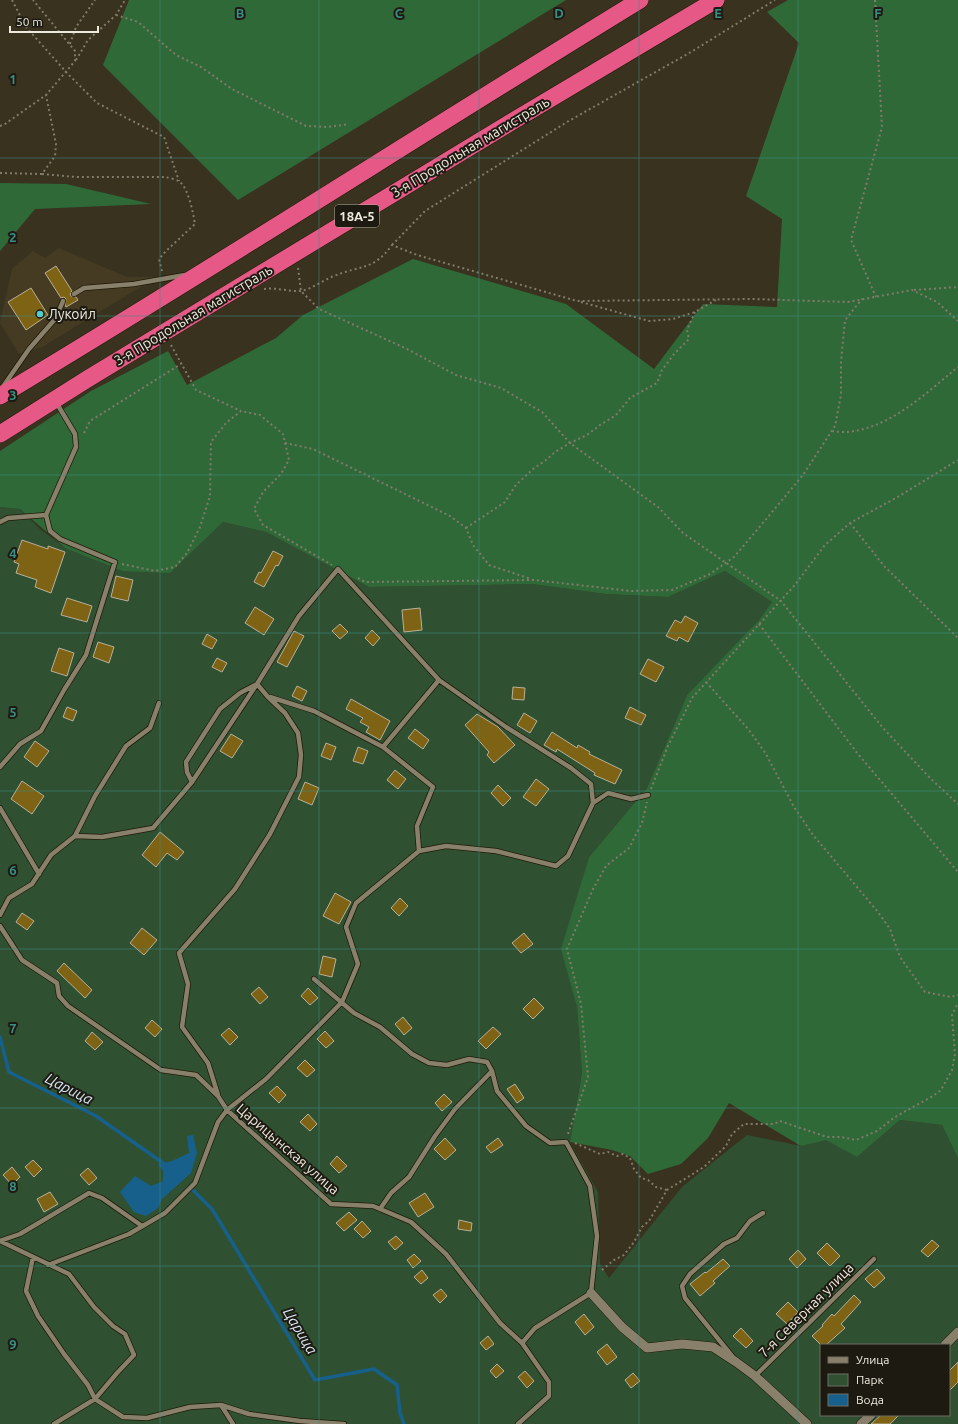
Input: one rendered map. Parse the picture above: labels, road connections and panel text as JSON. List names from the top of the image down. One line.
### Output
{"streets":{"highway":["3-я Продольная магистраль","18А-5"],"lane":["Царицынская улица","7-я Северная улица"]},"water":["Царица"],"places":["Лукойл"],"legend":["Улица","Парк","Вода"],"scale_bar":"50 m","grid":{"columns":["B","C","D","E","F"],"rows":["1","2","3","4","5","6","7","8","9"]}}
